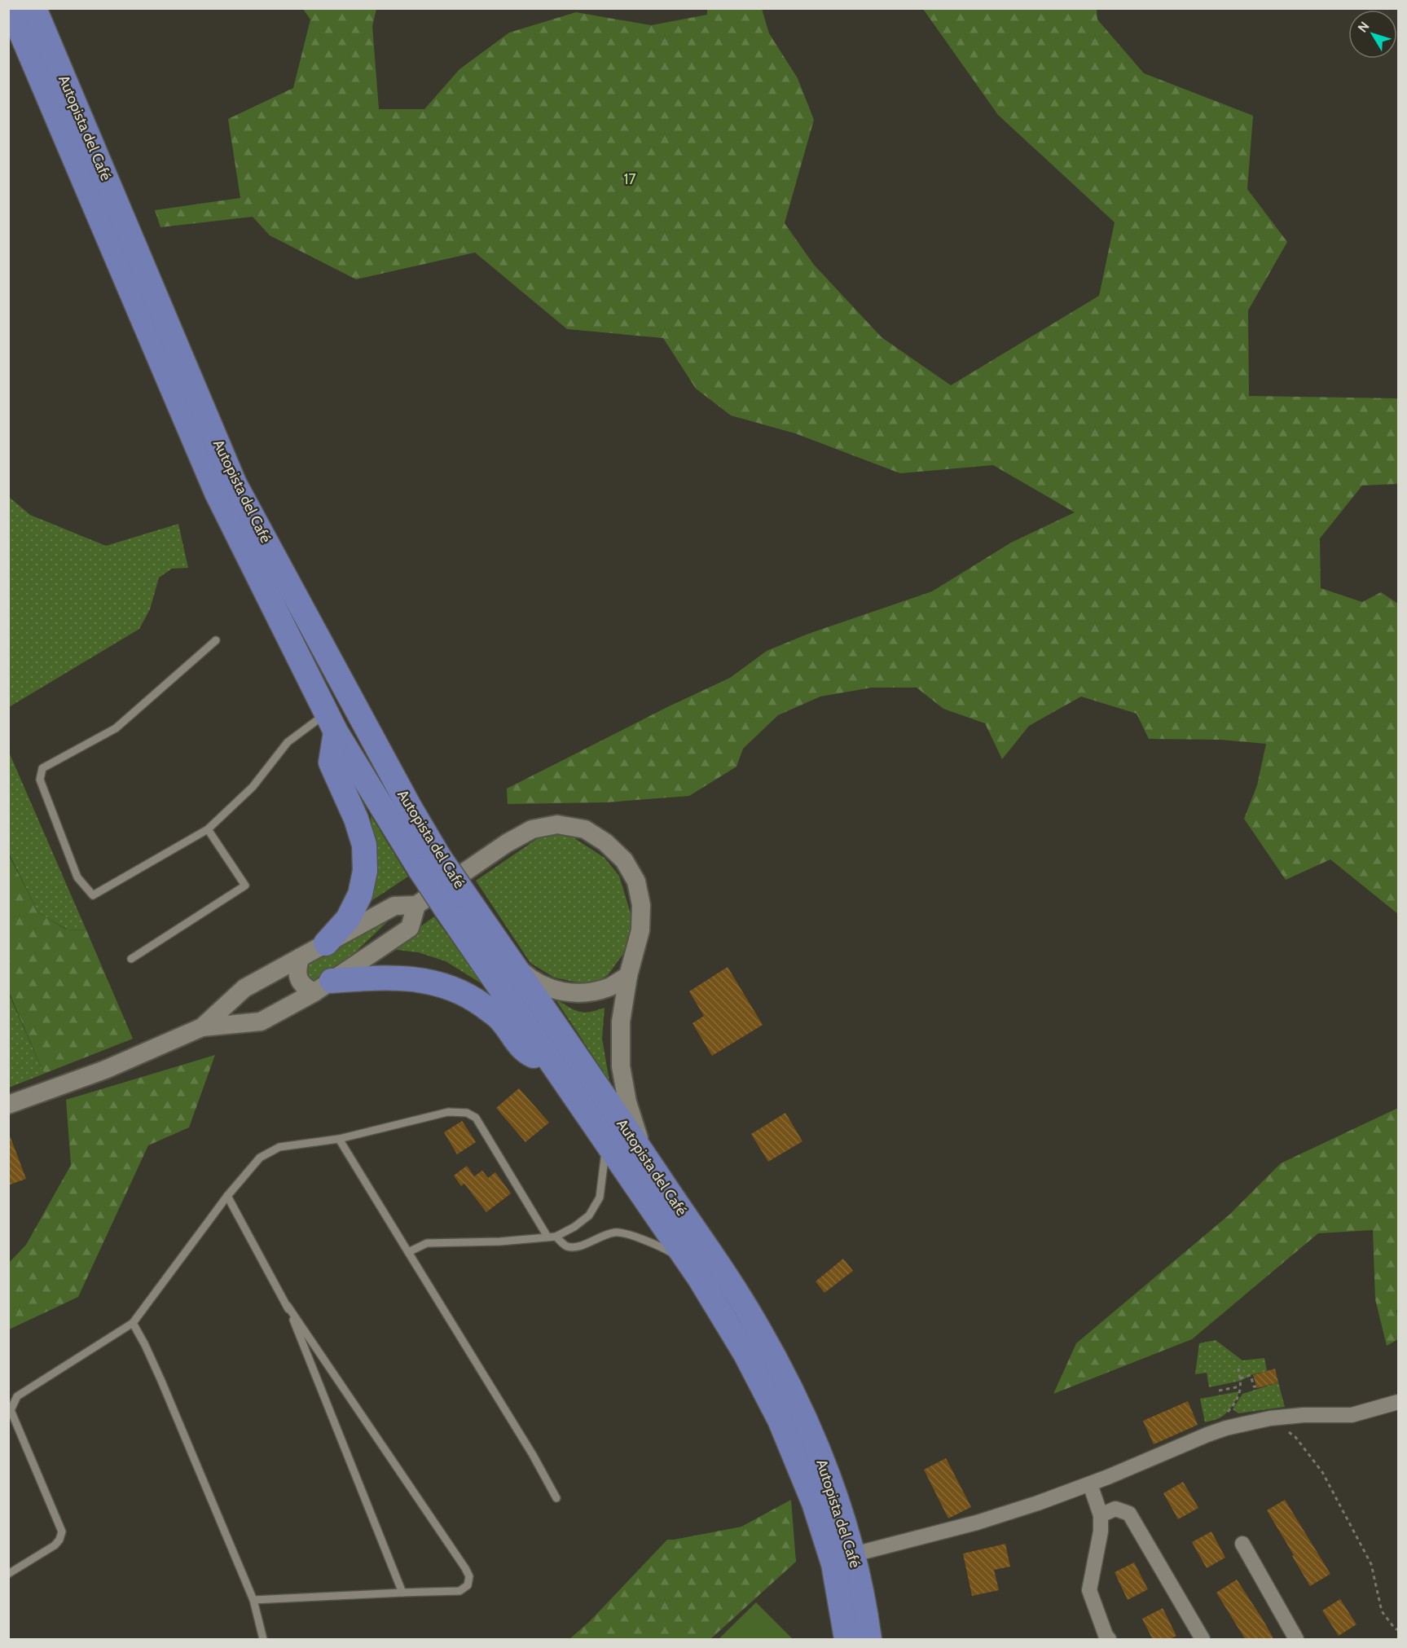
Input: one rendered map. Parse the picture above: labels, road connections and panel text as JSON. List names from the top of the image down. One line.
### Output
{"streets":{"highway":["Autopista del Café"]},"parks":["17"],"north":"top left"}
